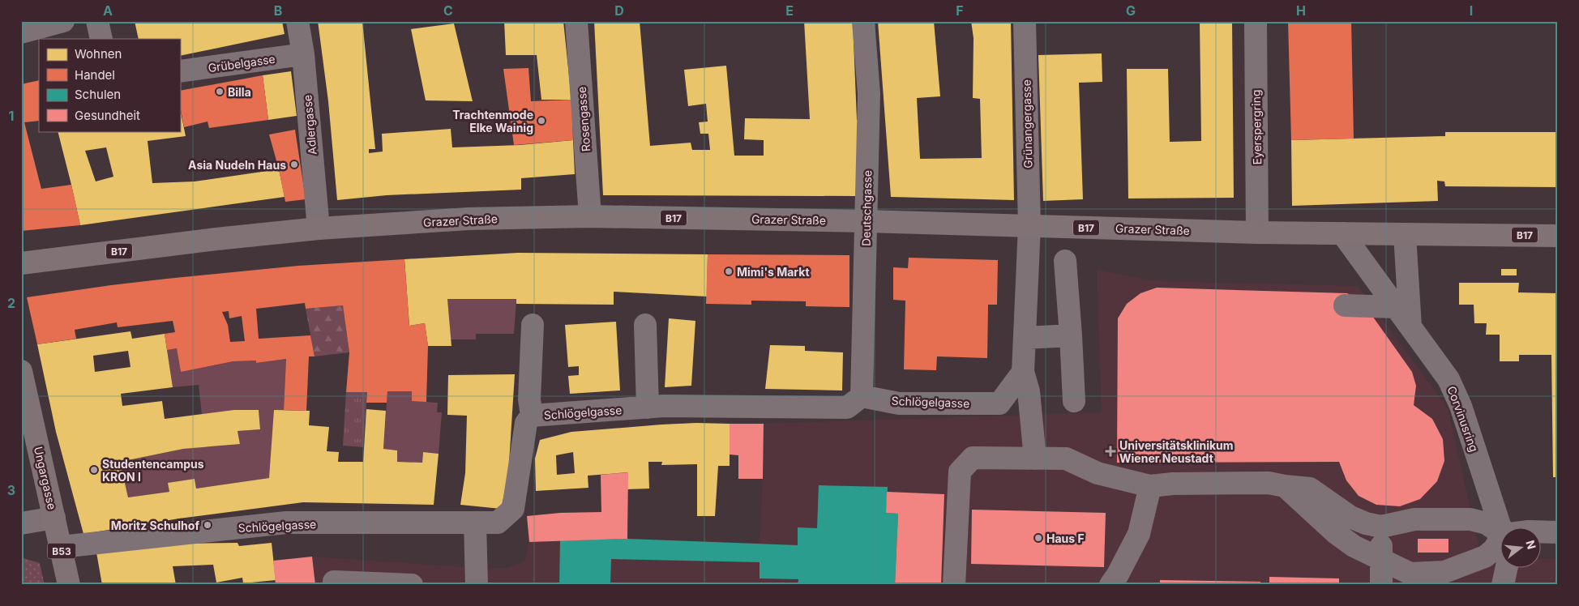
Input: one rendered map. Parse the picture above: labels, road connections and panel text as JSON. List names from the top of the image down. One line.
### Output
{"streets":{"main road":["B17","Grazer Straße","Ungargasse","B53"],"street":["Grübelgasse","Rosengasse","Grünangergasse","Adlergasse","Eyerspergring","Deutschgasse","Schlögelgasse","Corvinusring"]},"crossings":[["Grübelgasse","Adlergasse"],["Rosengasse","Grazer Straße"],["Grünangergasse","Grazer Straße"],["Adlergasse","Grazer Straße"],["Eyerspergring","Grazer Straße"],["Deutschgasse","Grazer Straße"],["Deutschgasse","Schlögelgasse"],["Grazer Straße","Corvinusring"],["Schlögelgasse","Ungargasse"]],"places":{"other":["Billa","Trachtenmode Elke Wainig","Asia Nudeln Haus","Mimi's Markt","Studentencampus KRON I","Moritz Schulhof","Haus F"],"health":["Universitätsklinikum Wiener Neustadt"]},"legend":["Wohnen","Handel","Schulen","Gesundheit"],"north":"right","grid":{"columns":["A","B","C","D","E","F","G","H","I"],"rows":["1","2","3"]}}
